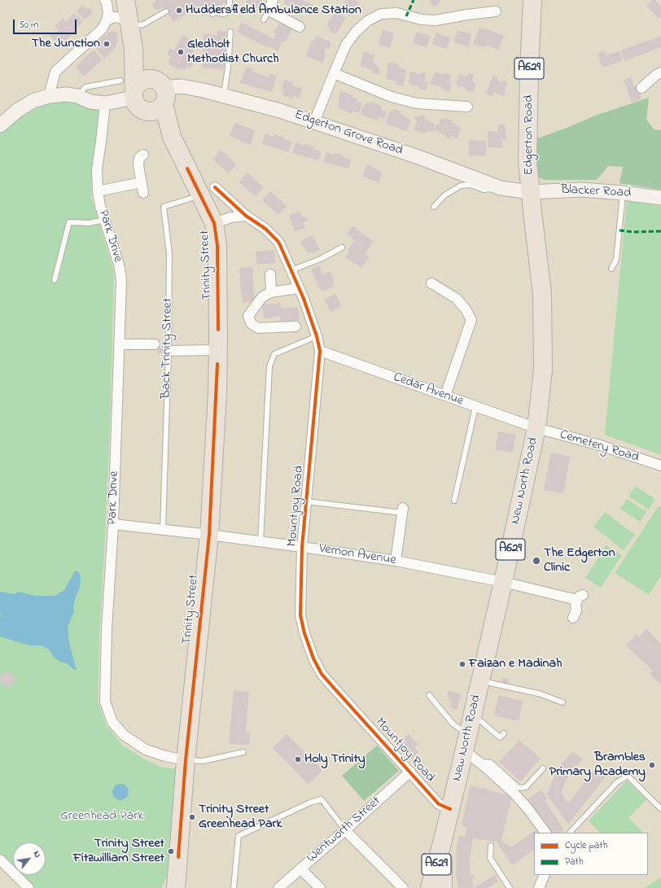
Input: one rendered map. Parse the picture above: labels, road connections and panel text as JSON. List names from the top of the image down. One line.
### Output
{"streets":{"highway":["A629","Edgerton Road","Trinity Street","New North Road"],"street":["Edgerton Grove Road","Blacker Road","Park Drive","Cedar Avenue","Cemetery Road","Mountjoy Road","Vernon Avenue","Wentworth Street"],"lane":["Back Trinity Street"]},"crossings":[["Edgerton Grove Road","Edgerton Road"],["Edgerton Grove Road","Blacker Road"],["Edgerton Grove Road","Trinity Street"],["Edgerton Grove Road","New North Road"],["Edgerton Road","Blacker Road"],["Edgerton Road","New North Road"],["Blacker Road","New North Road"],["Park Drive","Trinity Street"],["Park Drive","Vernon Avenue"],["Trinity Street","Back Trinity Street"],["Trinity Street","Mountjoy Road"],["Trinity Street","Vernon Avenue"],["Back Trinity Street","Mountjoy Road"],["Back Trinity Street","Vernon Avenue"],["Cedar Avenue","Cemetery Road"],["Cedar Avenue","New North Road"],["Cedar Avenue","Mountjoy Road"],["Cemetery Road","New North Road"],["New North Road","Mountjoy Road"],["New North Road","Vernon Avenue"],["Mountjoy Road","Vernon Avenue"],["Mountjoy Road","Wentworth Street"]],"parks":["Greenhead Park"],"places":["Huddersfield Ambulance Station","The Junction","Gledholt Methodist Church","The Edgerton Clinic","Faizan e Madinah","Holy Trinity","Brambles Primary Academy","Trinity Street Greenhead Park","Trinity Street Fitzwilliam Street"],"legend":["Cycle path","Path"],"scale_bar":"50 m","north":"top right"}
